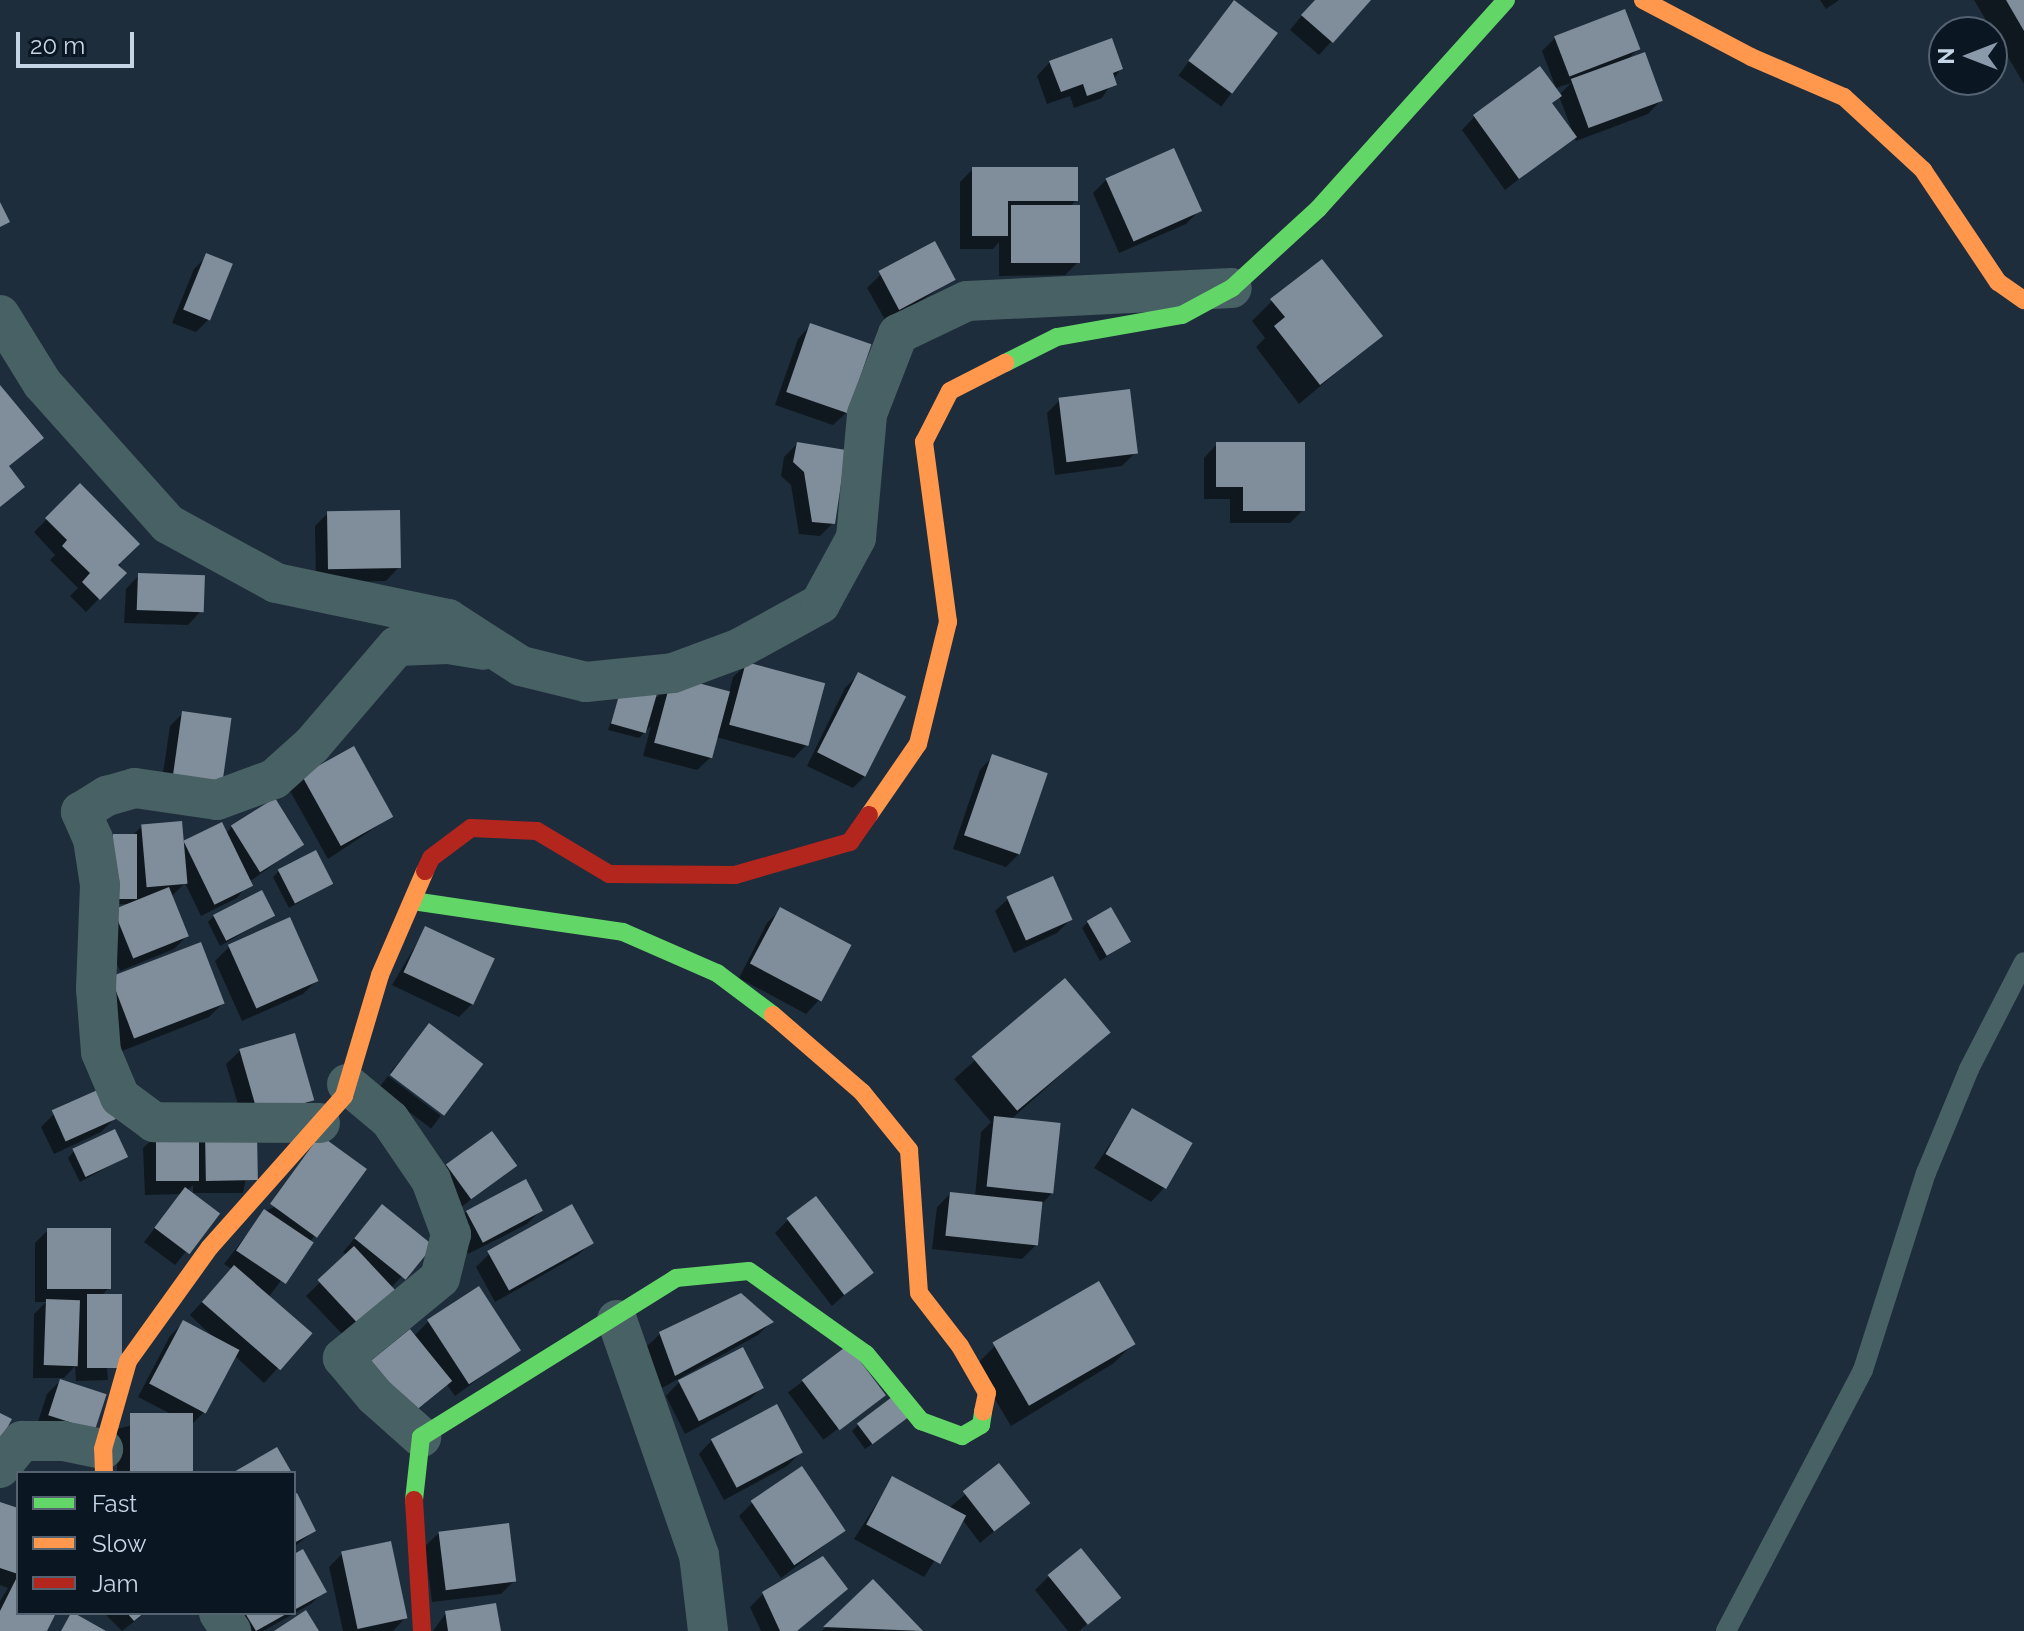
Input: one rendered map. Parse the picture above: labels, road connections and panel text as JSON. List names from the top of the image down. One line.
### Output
{"legend":["Fast","Slow","Jam"],"scale_bar":"20 m","north":"left"}
